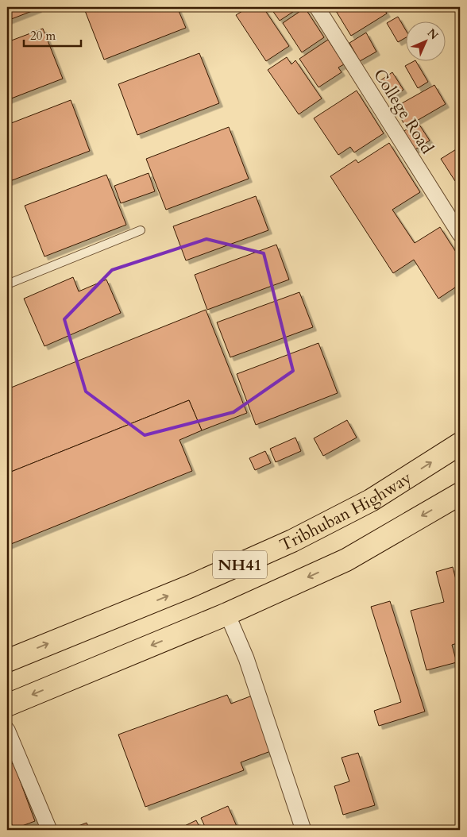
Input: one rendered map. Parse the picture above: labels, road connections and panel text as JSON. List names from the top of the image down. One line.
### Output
{"streets":{"highway":["Tribhuban Highway","NH41"],"street":["College Road"]},"scale_bar":"20 m","north":"top right"}
